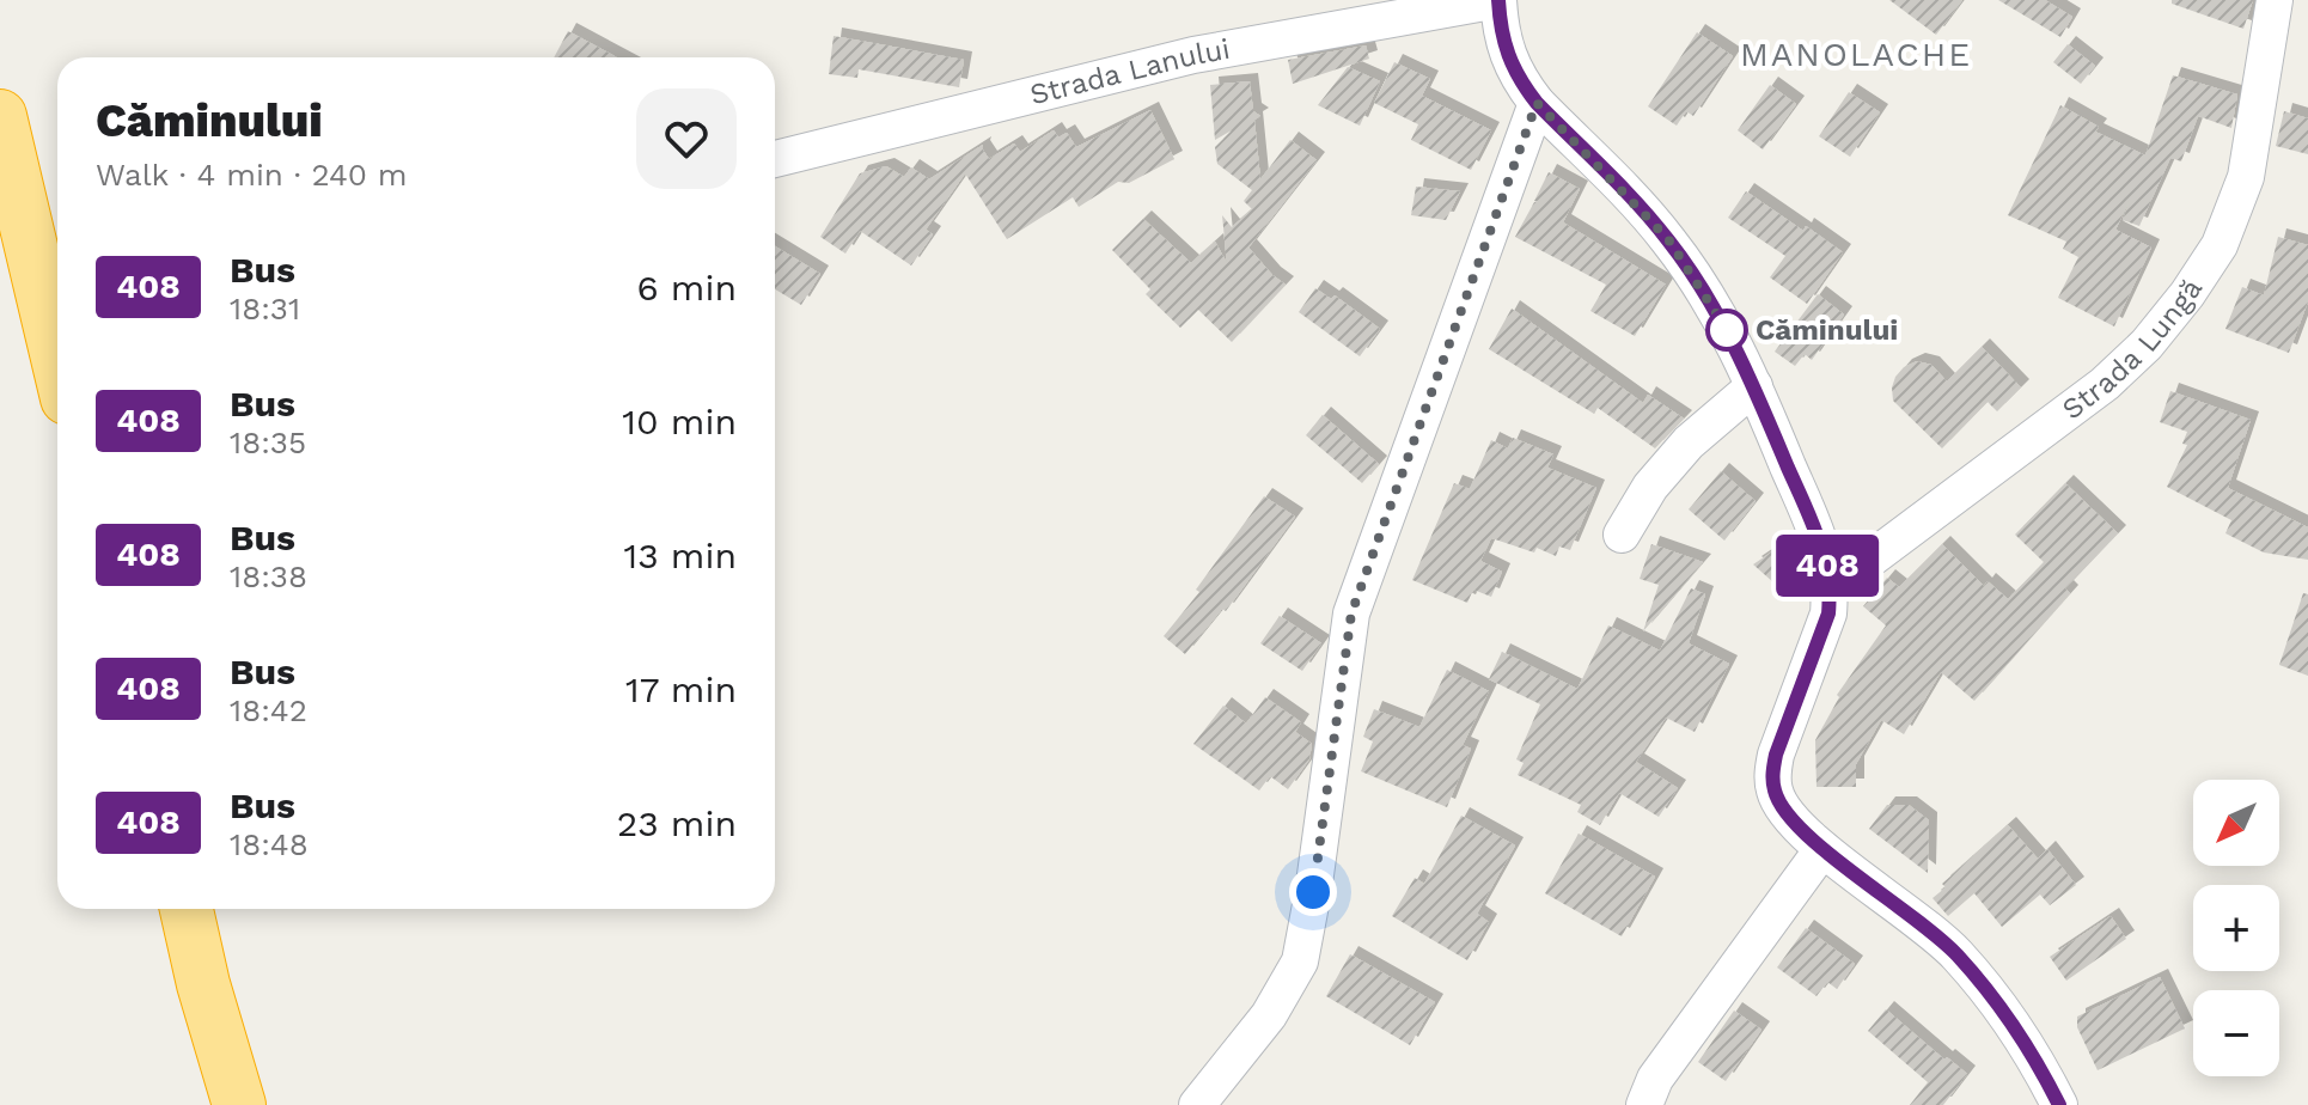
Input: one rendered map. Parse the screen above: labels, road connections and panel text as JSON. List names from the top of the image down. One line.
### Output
{"streets":{"street":["Strada Lanului","Strada Lungă"]},"districts":["MANOLACHE"],"places":["Căminului"],"lines":["bus line 408"],"north":"bottom left","page":{"on_map":"408","heading":["Căminului","Walk · 4 min · 240 m"],"list":[{"mark":"408","name":"Bus","note":"18:31","value":"6 min"},{"mark":"408","name":"Bus","note":"18:35","value":"10 min"},{"mark":"408","name":"Bus","note":"18:38","value":"13 min"},{"mark":"408","name":"Bus","note":"18:42","value":"17 min"},{"mark":"408","name":"Bus","note":"18:48","value":"23 min"}],"map_buttons":["+","−"]}}
